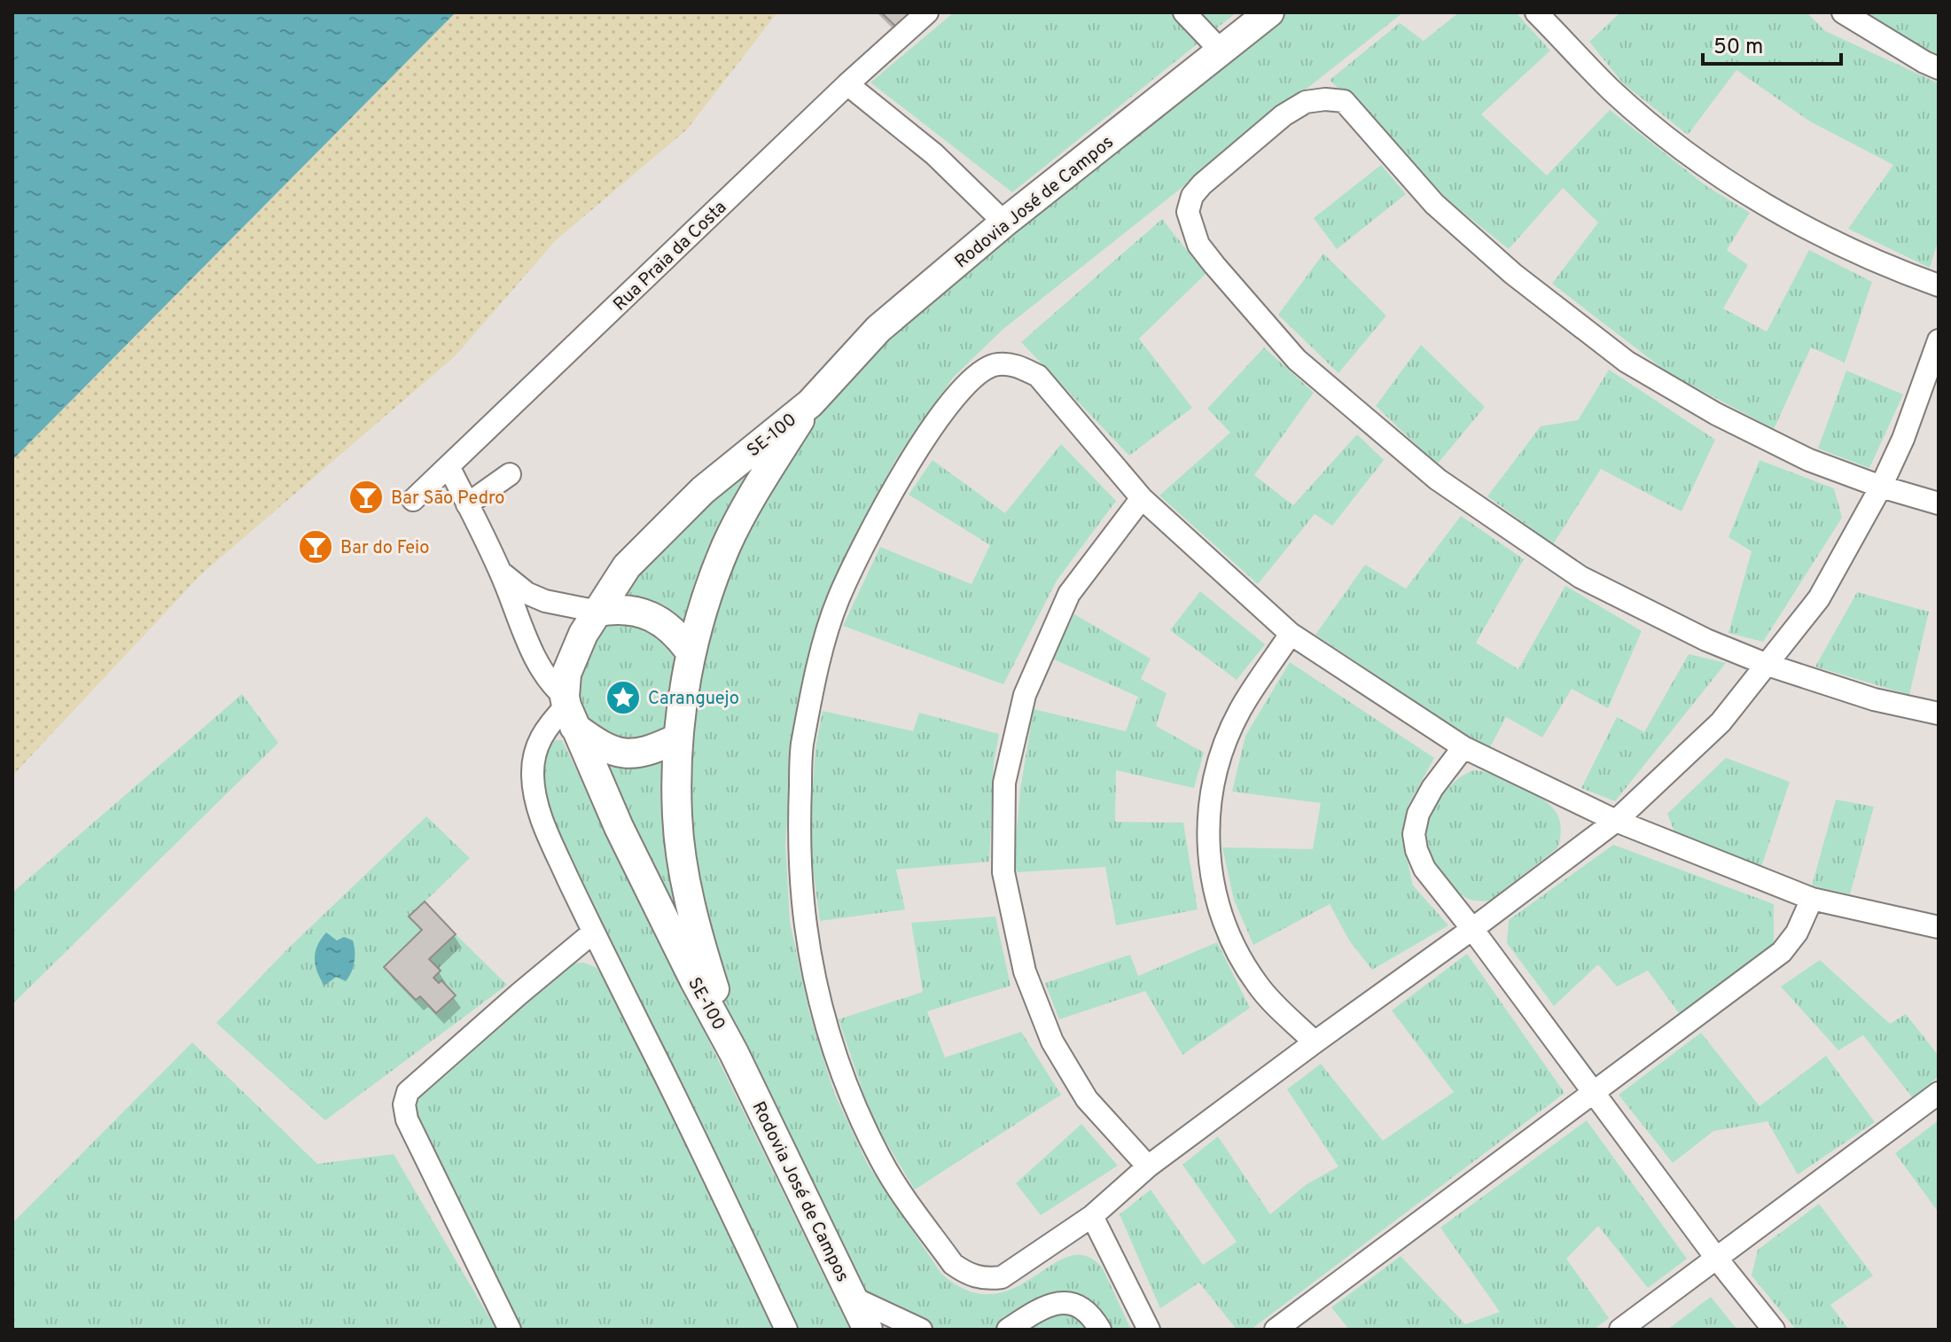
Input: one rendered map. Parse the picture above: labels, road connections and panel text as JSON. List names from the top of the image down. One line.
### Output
{"streets":{"main road":["Rodovia José de Campos","SE-100"],"street":["Rua Praia da Costa"]},"crossings":[["Rodovia José de Campos","SE-100"]],"places":{"bar":["Bar São Pedro","Bar do Feio"],"place":["Caranguejo"]},"scale_bar":"50 m"}
